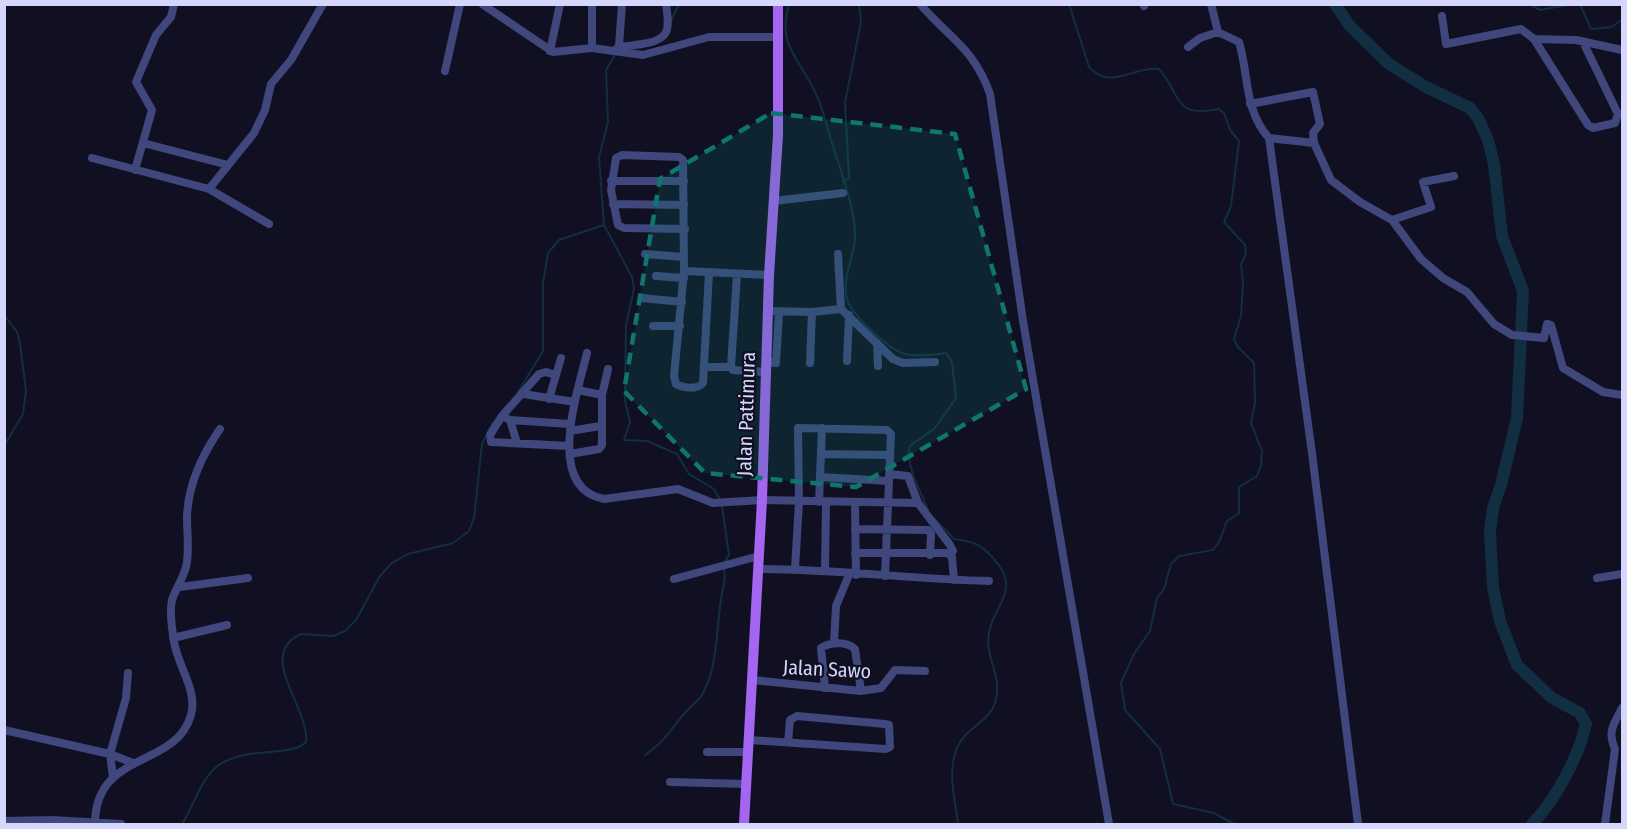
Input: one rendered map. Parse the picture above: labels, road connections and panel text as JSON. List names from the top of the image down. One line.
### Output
{"streets":{"main road":["Jalan Pattimura"],"street":["Jalan Sawo"]},"crossings":[["Jalan Pattimura","Jalan Sawo"]]}
